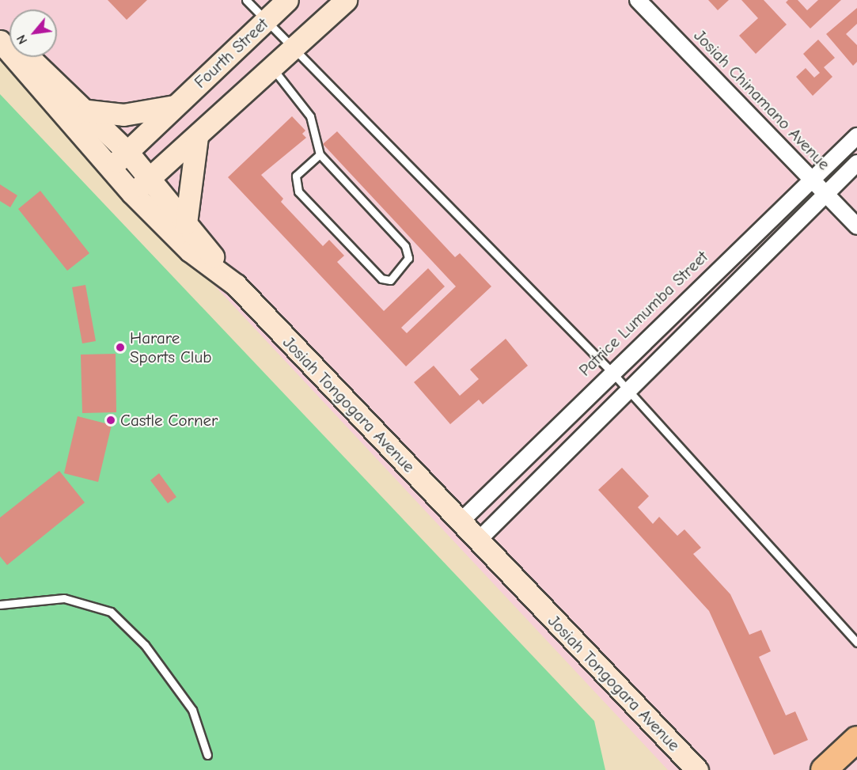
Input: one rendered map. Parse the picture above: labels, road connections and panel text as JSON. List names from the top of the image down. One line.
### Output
{"streets":{"main road":["Fourth Street","Josiah Tongogara Avenue"],"street":["Josiah Chinamano Avenue","Patrice Lumumba Street"]},"crossings":[["Fourth Street","Josiah Tongogara Avenue"],["Josiah Chinamano Avenue","Patrice Lumumba Street"],["Patrice Lumumba Street","Josiah Tongogara Avenue"]],"places":["Harare Sports Club","Castle Corner"],"north":"bottom left"}
